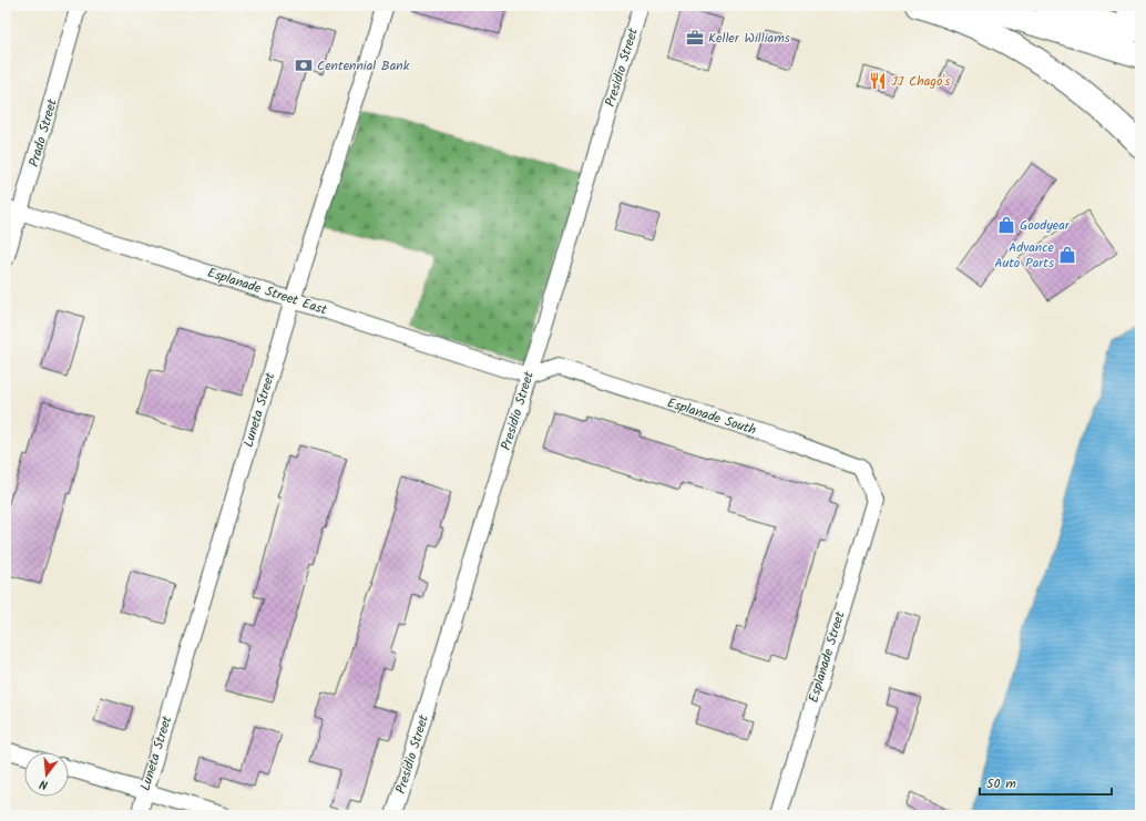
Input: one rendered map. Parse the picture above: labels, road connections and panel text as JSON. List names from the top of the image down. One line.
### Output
{"streets":{"street":["Presidio Street","Prado Street","Esplanade Street East","Luneta Street","Esplanade South","Esplanade Street"]},"crossings":[["Presidio Street","Esplanade Street East"],["Presidio Street","Esplanade South"],["Prado Street","Esplanade Street East"],["Esplanade Street East","Luneta Street"],["Esplanade Street East","Esplanade South"],["Esplanade South","Esplanade Street"]],"places":{"office":["Keller Williams"],"bank":["Centennial Bank"],"restaurant":["JJ Chago's"],"shop":["Goodyear","Advance Auto Parts"]},"scale_bar":"50 m","north":"bottom"}
